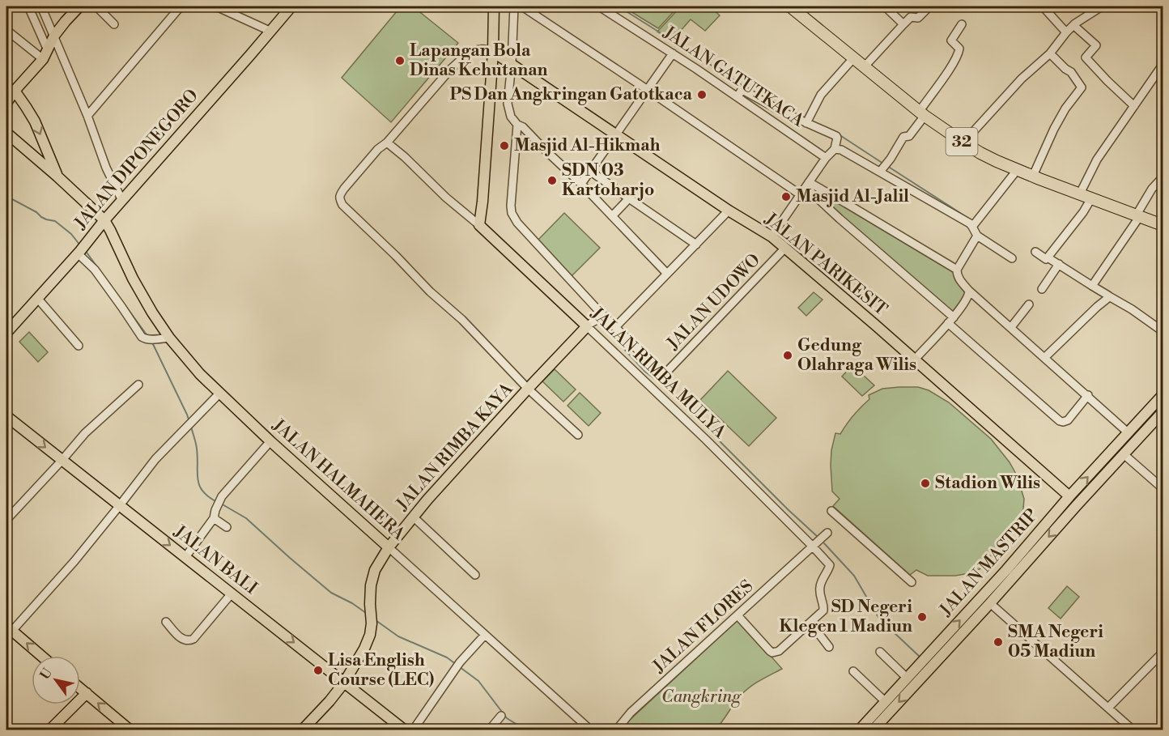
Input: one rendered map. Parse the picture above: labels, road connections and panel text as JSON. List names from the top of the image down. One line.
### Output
{"streets":{"highway":["32"],"main road":["JALAN DIPONEGORO","JALAN PARIKESIT","JALAN RIMBA MULYA","JALAN RIMBA KAYA","JALAN HALMAHERA","JALAN BALI","JALAN MASTRIP"],"street":["JALAN GATUTKACA","JALAN UDOWO","JALAN FLORES"]},"crossings":[["JALAN DIPONEGORO","JALAN HALMAHERA"],["JALAN PARIKESIT","JALAN UDOWO"],["JALAN PARIKESIT","JALAN MASTRIP"],["JALAN RIMBA MULYA","JALAN RIMBA KAYA"],["JALAN RIMBA MULYA","JALAN FLORES"],["JALAN RIMBA KAYA","JALAN HALMAHERA"],["JALAN RIMBA KAYA","JALAN BALI"]],"one_way":["JALAN BALI"],"parks":["Cangkring"],"places":["Lapangan Bola Dinas Kehutanan","PS Dan Angkringan Gatotkaca","Masjid Al-Hikmah","SDN 03 Kartoharjo","Masjid Al-Jalil","Gedung Olahraga Wilis","Stadion Wilis","SD Negeri Klegen 1 Madiun","SMA Negeri 05 Madiun","Lisa English Course (LEC)"],"north":"top left"}
